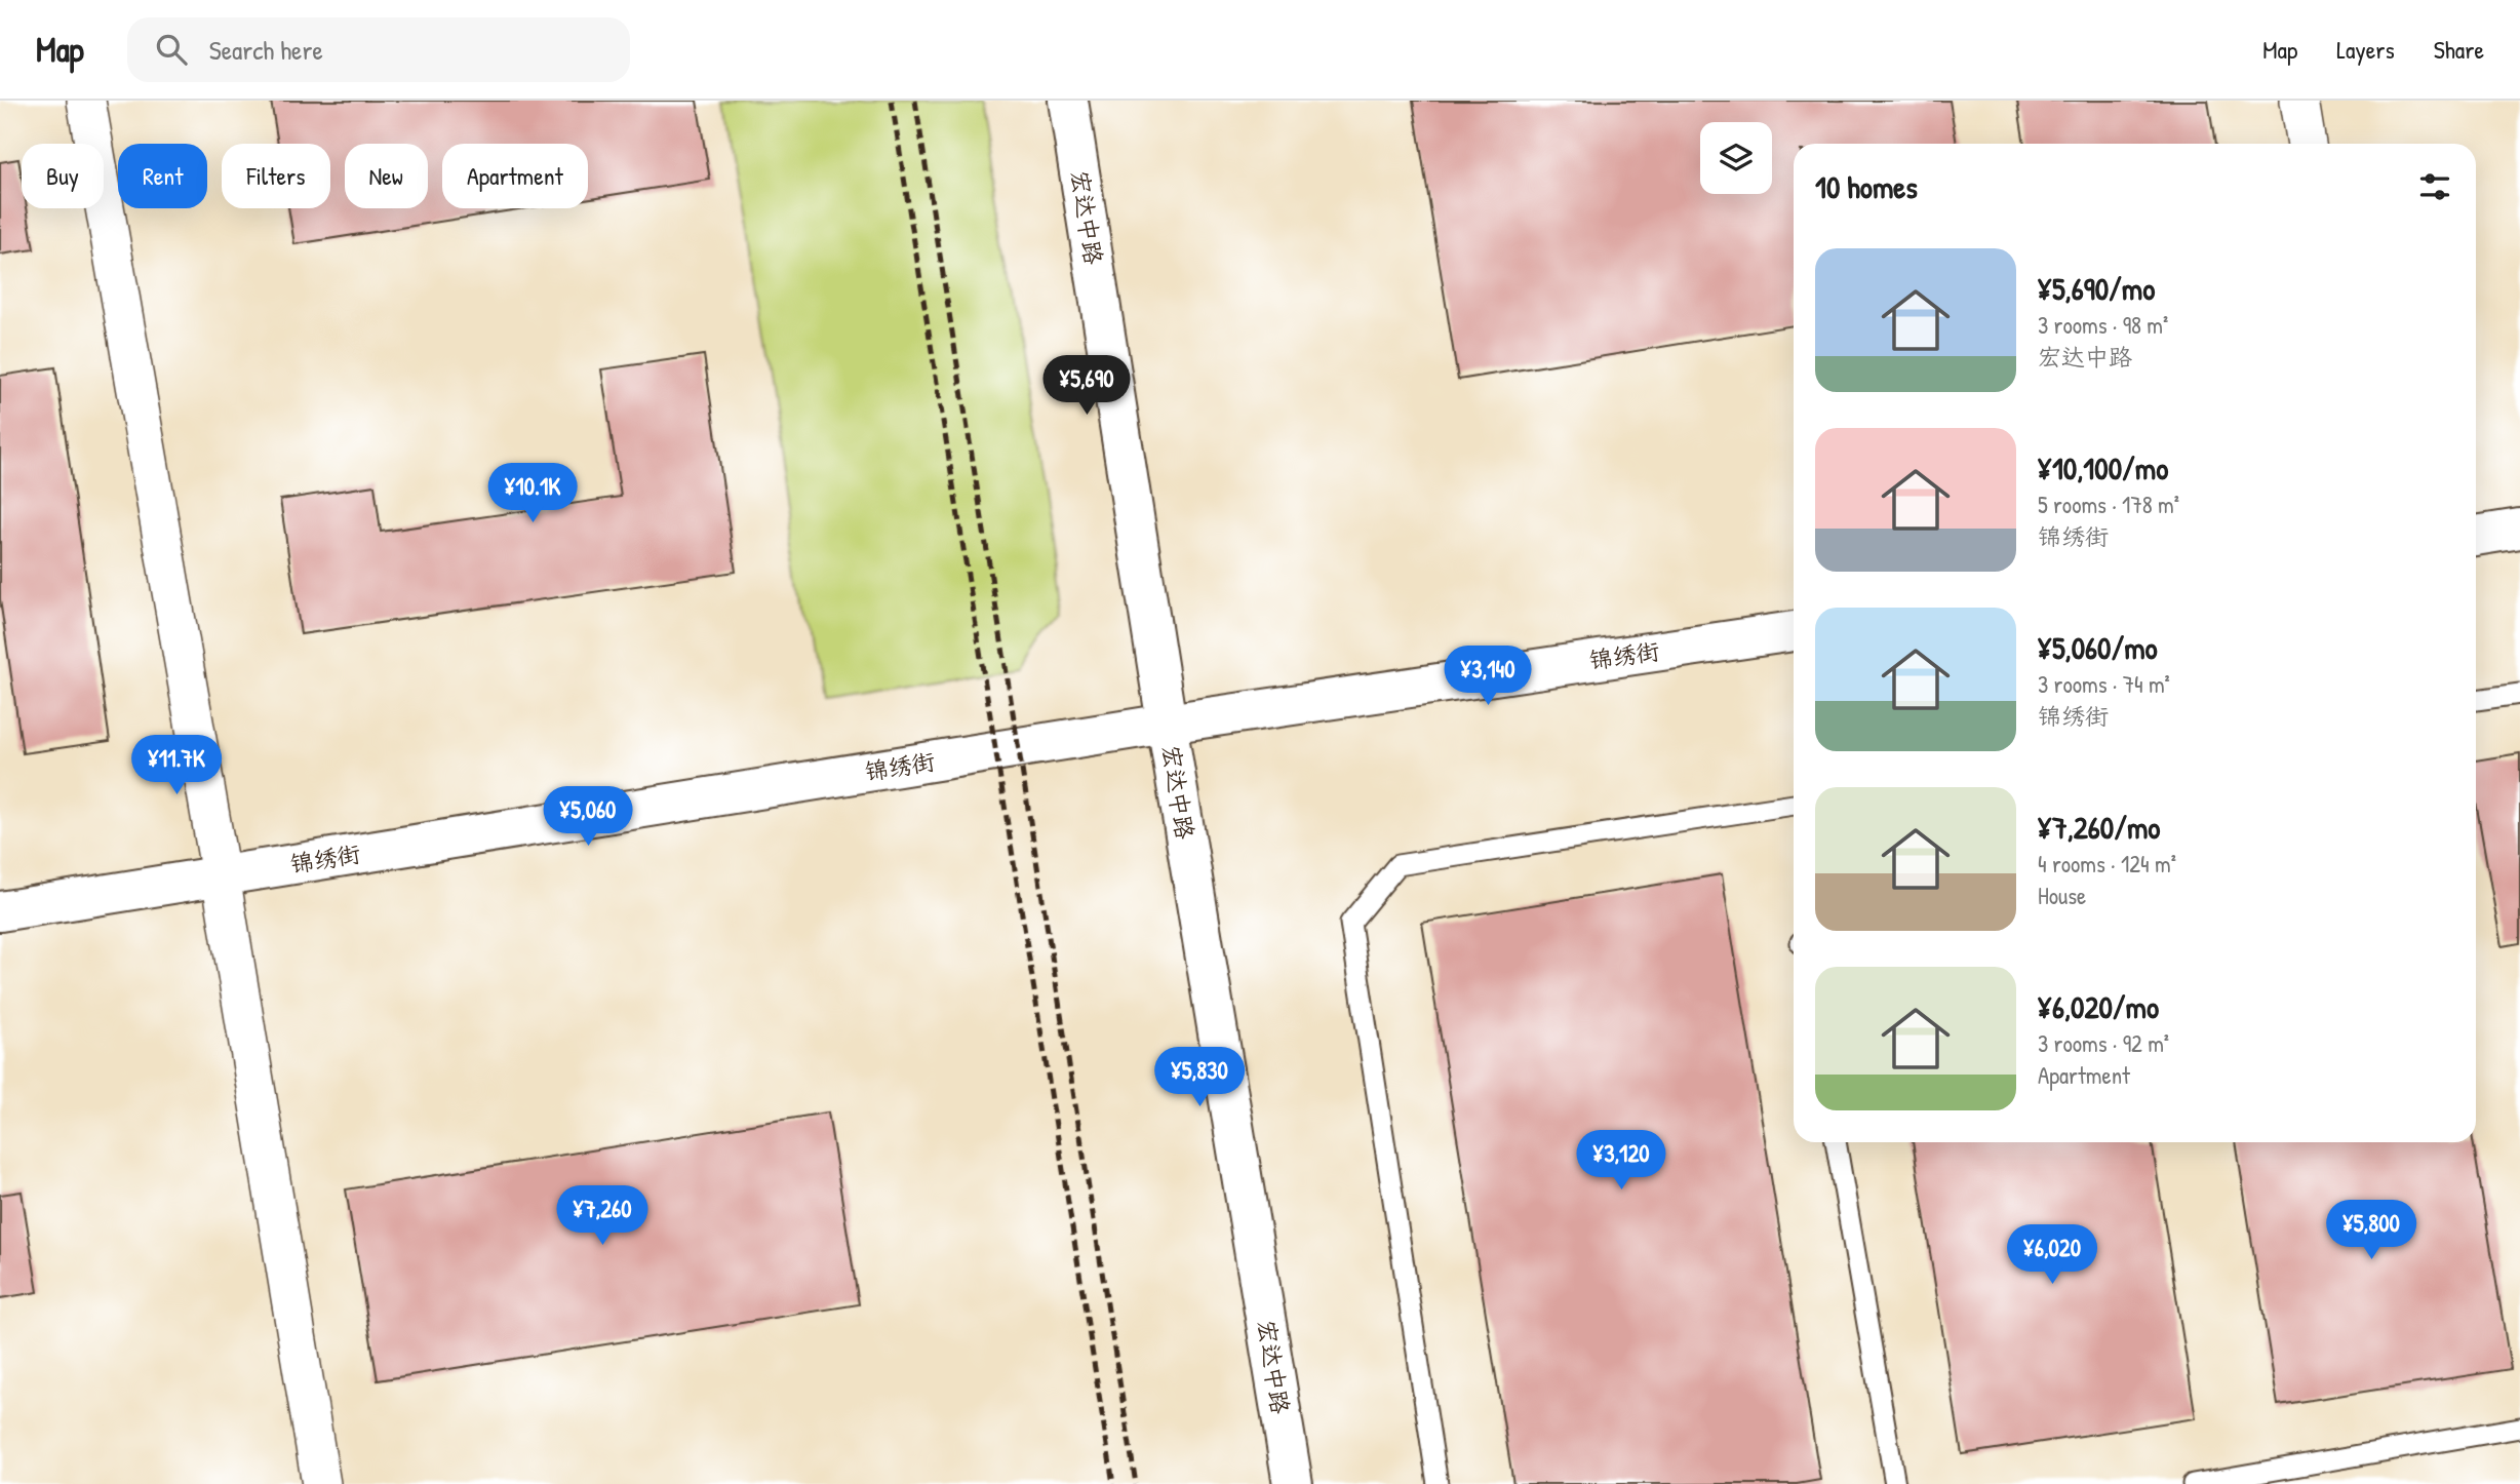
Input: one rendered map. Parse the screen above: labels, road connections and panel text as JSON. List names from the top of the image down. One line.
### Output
{"streets":{"street":["宏达中路","锦绣街"]},"crossings":[["宏达中路","锦绣街"]],"page":{"header":"Map","search":"Search here","nav":["Map","Layers","Share"],"chip":["Buy","Rent","Filters","New","Apartment"],"heading":"10 homes","list":[{"name":"¥5,690/mo","note":"3 rooms · 98 m² · 宏达中路"},{"name":"¥10,100/mo","note":"5 rooms · 178 m² · 锦绣街"},{"name":"¥5,060/mo","note":"3 rooms · 74 m² · 锦绣街"},{"name":"¥7,260/mo","note":"4 rooms · 124 m² · House"},{"name":"¥6,020/mo","note":"3 rooms · 92 m² · Apartment"}],"price":["¥5,690","¥10.1K","¥3,140","¥11.7K","¥5,060","¥5,830","¥3,120","¥7,260","¥5,800","¥6,020"]}}
